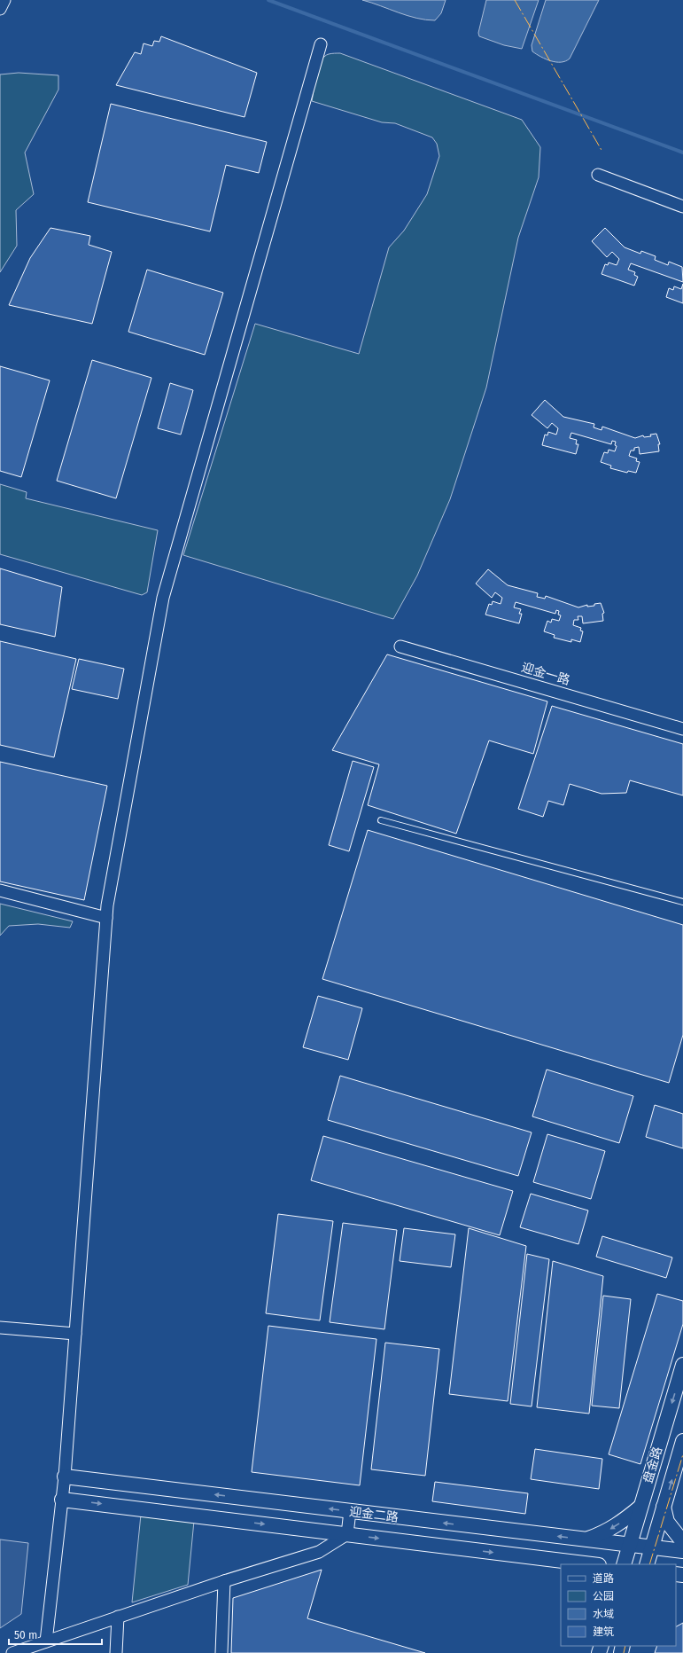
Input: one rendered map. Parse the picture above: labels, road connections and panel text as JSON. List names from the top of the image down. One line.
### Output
{"streets":{"street":["迎金一路","盘金路","迎金二路"]},"crossings":[["盘金路","迎金二路"]],"legend":["道路","公园","水域","建筑"],"scale_bar":"50 m"}
